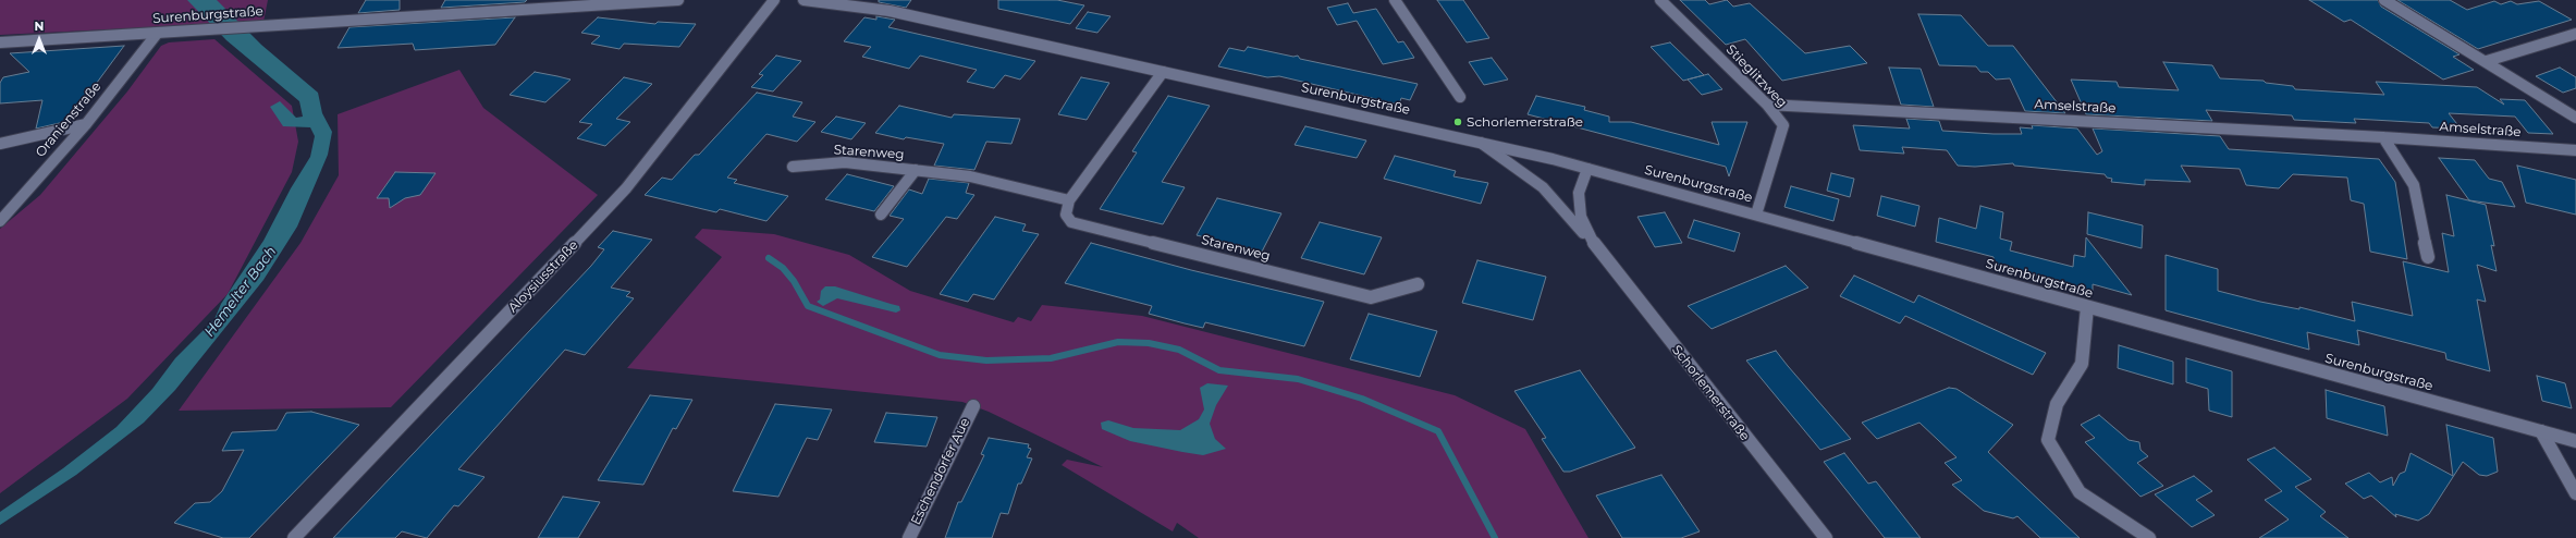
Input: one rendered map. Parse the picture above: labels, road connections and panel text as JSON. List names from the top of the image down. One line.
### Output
{"streets":{"street":["Surenburgstraße","Stieglitzweg","Amselstraße","Oranienstraße","Starenweg","Aloysiusstraße","Schorlemerstraße","Eschendorfer Aue"]},"crossings":[["Surenburgstraße","Stieglitzweg"],["Surenburgstraße","Oranienstraße"],["Surenburgstraße","Schorlemerstraße"],["Stieglitzweg","Amselstraße"]],"water":["Hemelter Bach"],"places":["Schorlemerstraße"],"north":"top"}
